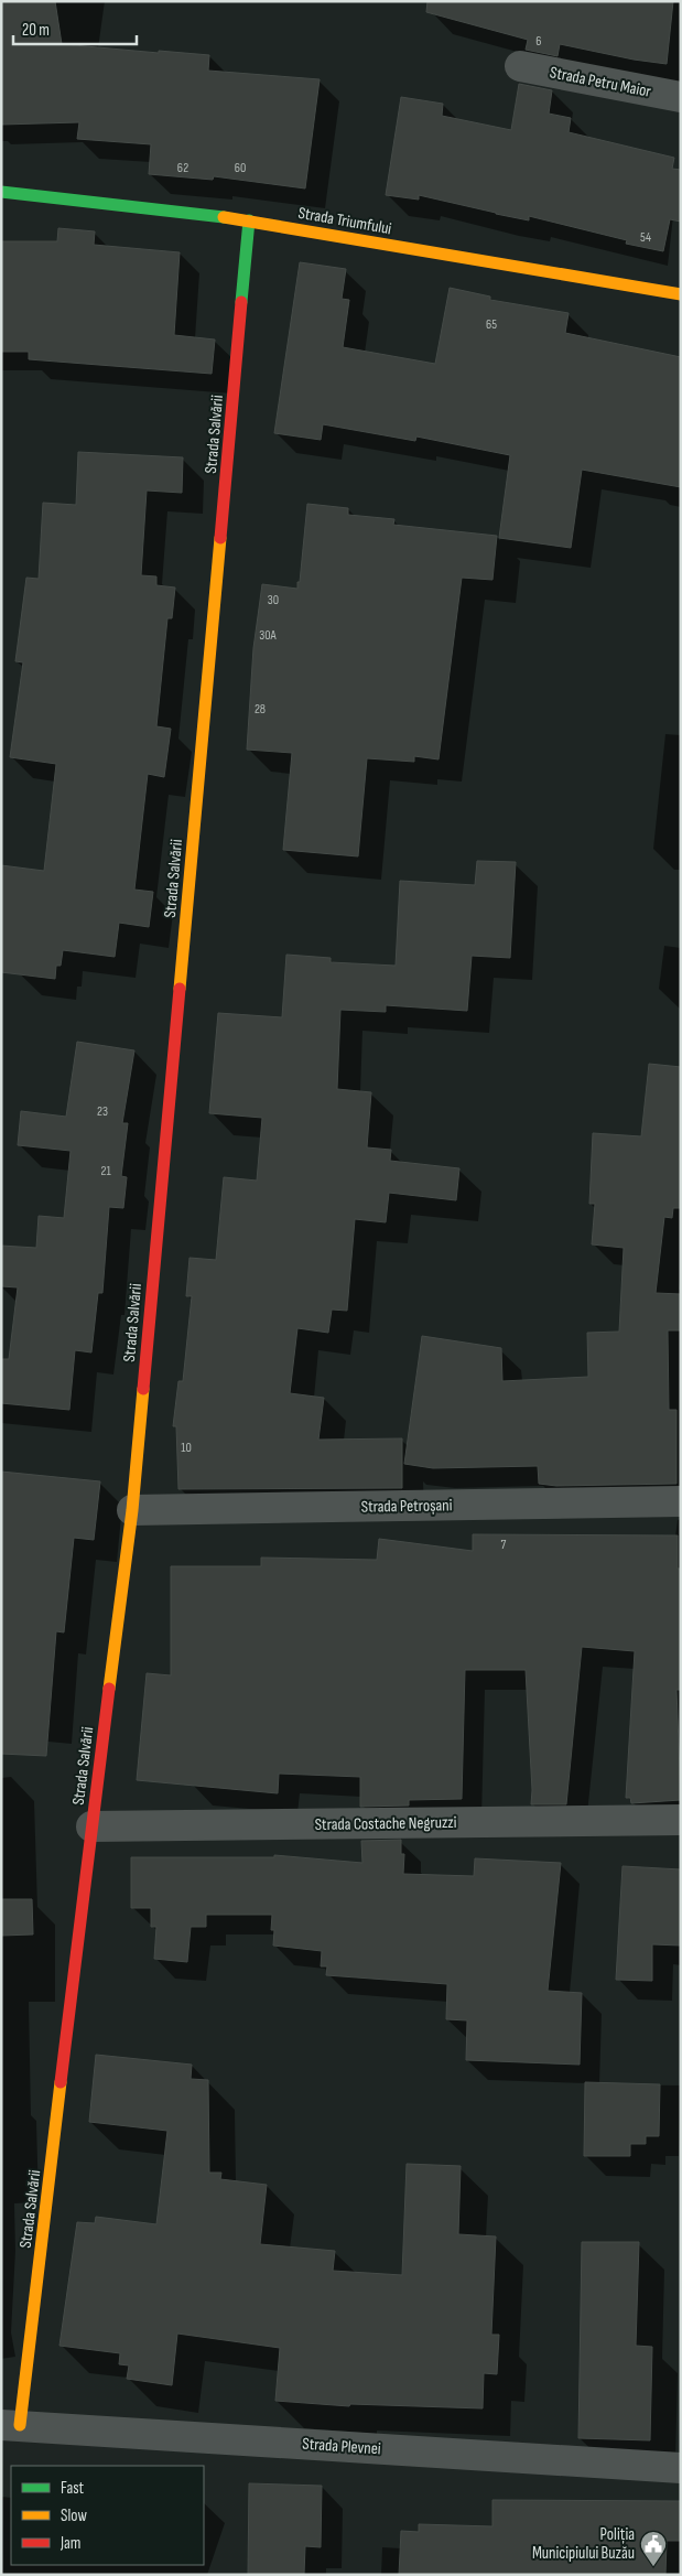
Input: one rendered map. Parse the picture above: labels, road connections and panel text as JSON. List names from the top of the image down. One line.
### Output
{"streets":{"street":["Strada Petru Maior","Strada Triumfului","Strada Salvării","Strada Petroșani","Strada Costache Negruzzi","Strada Plevnei"]},"crossings":[["Strada Triumfului","Strada Salvării"],["Strada Salvării","Strada Petroșani"],["Strada Salvării","Strada Costache Negruzzi"],["Strada Salvării","Strada Plevnei"]],"places":{"public building":["Poliția Municipiului Buzău"]},"house_numbers":["6","62","60","54","65","30","30A","28","23","21","10","7"],"legend":["Fast","Slow","Jam"],"scale_bar":"20 m"}
